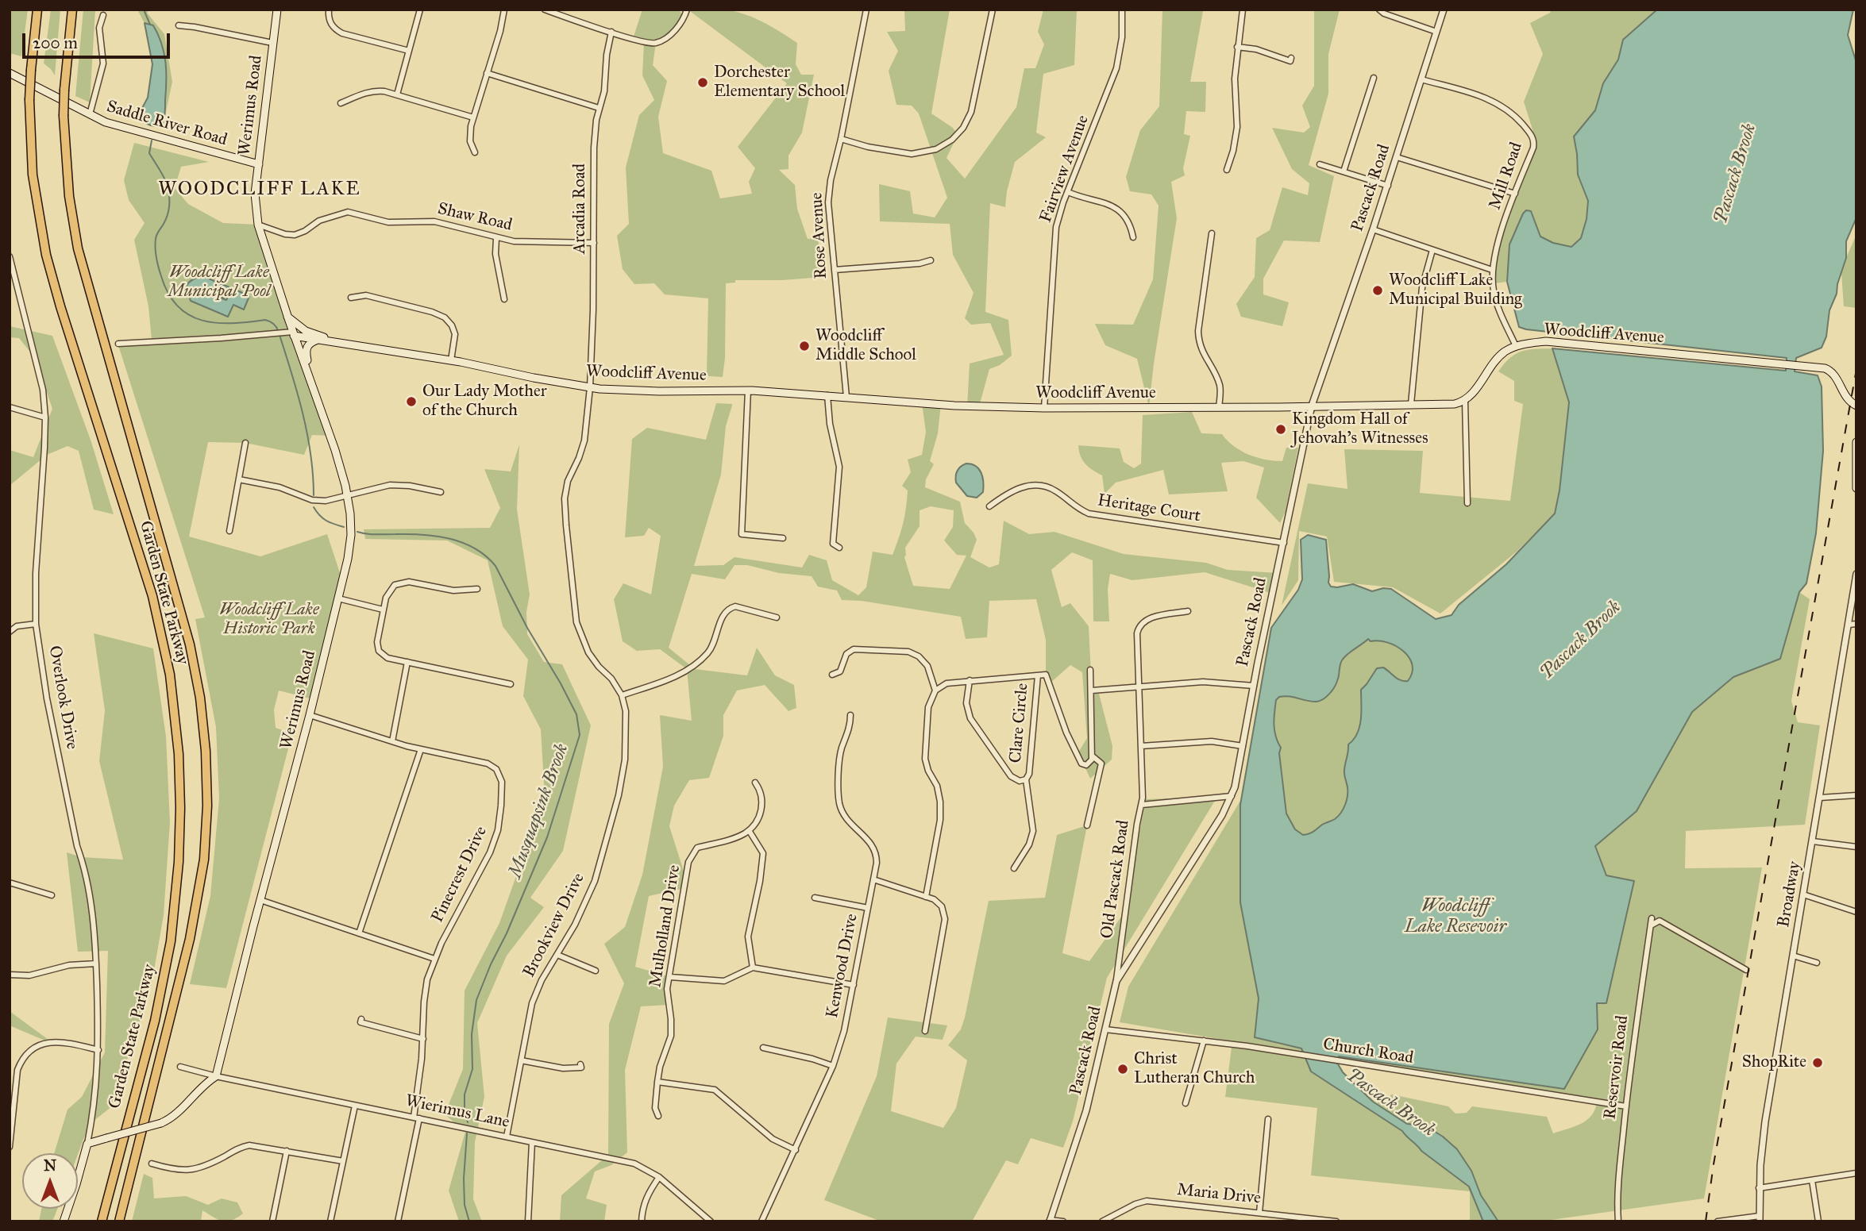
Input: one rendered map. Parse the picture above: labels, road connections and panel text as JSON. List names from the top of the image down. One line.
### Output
{"streets":{"highway":["Garden State Parkway"],"main road":["Werimus Road","Saddle River Road","Woodcliff Avenue"],"street":["Fairview Avenue","Mill Road","Pascack Road","Arcadia Road","Shaw Road","Rose Avenue","Heritage Court","Overlook Drive","Clare Circle","Pinecrest Drive","Old Pascack Road","Broadway","Brookview Drive","Mulholland Drive","Kenwood Drive","Church Road","Reservoir Road","Wierimus Lane","Maria Drive"]},"crossings":[["Werimus Road","Saddle River Road"],["Werimus Road","Shaw Road"],["Werimus Road","Woodcliff Avenue"],["Werimus Road","Pinecrest Drive"],["Werimus Road","Wierimus Lane"],["Fairview Avenue","Woodcliff Avenue"],["Mill Road","Pascack Road"],["Mill Road","Woodcliff Avenue"],["Pascack Road","Woodcliff Avenue"],["Pascack Road","Heritage Court"],["Pascack Road","Old Pascack Road"],["Pascack Road","Church Road"],["Arcadia Road","Shaw Road"],["Arcadia Road","Woodcliff Avenue"],["Arcadia Road","Brookview Drive"],["Rose Avenue","Woodcliff Avenue"],["Pinecrest Drive","Wierimus Lane"],["Brookview Drive","Wierimus Lane"],["Church Road","Reservoir Road"]],"districts":["WOODCLIFF LAKE"],"water":["Pascack Brook","Musquapsink Brook","Woodcliff Lake Resevoir"],"parks":["Woodcliff Lake Municipal Pool","Woodcliff Lake Historic Park"],"places":["Dorchester Elementary School","Woodcliff Lake Municipal Building","Woodcliff Middle School","Our Lady Mother of the Church","Kingdom Hall of Jehovah's Witnesses","ShopRite","Christ Lutheran Church"],"scale_bar":"200 m","north":"top"}
